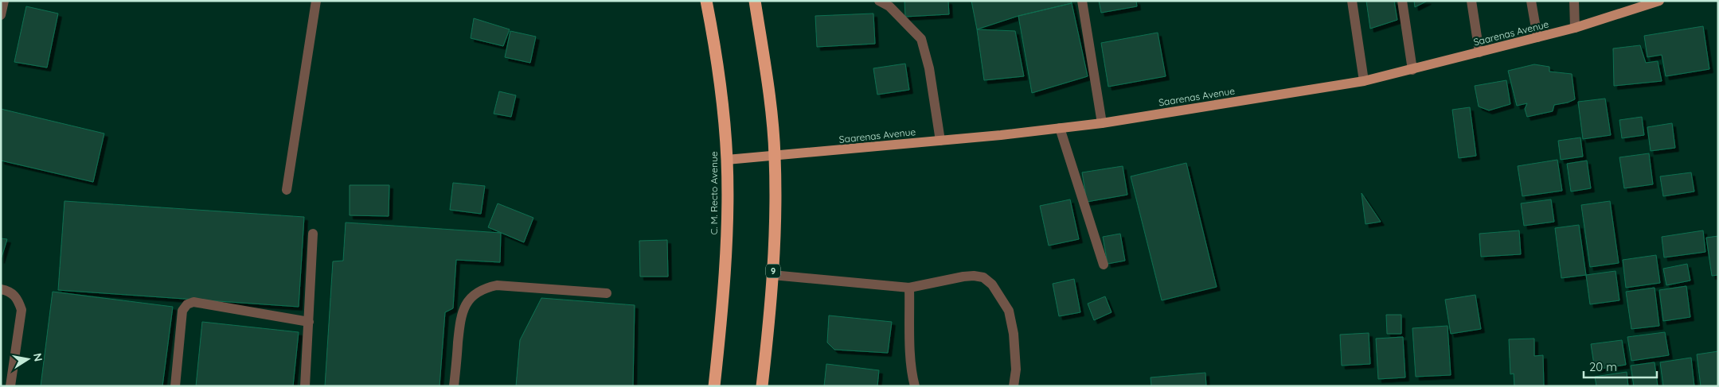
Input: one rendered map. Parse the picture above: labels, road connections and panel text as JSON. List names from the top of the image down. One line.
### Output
{"streets":{"highway":["C. M. Recto Avenue","9"],"main road":["Saarenas Avenue"]},"crossings":[["Saarenas Avenue","C. M. Recto Avenue"],["Saarenas Avenue","9"]],"scale_bar":"20 m","north":"right"}
